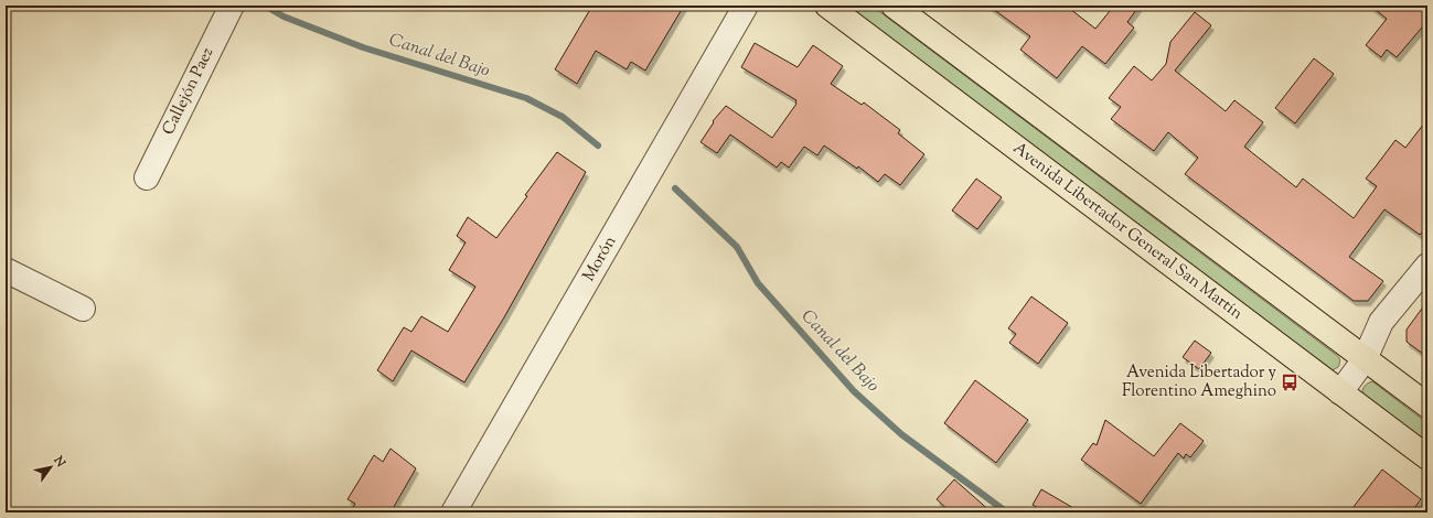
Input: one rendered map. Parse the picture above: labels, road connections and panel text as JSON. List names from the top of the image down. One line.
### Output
{"streets":{"main road":["Avenida Libertador General San Martín"],"street":["Callejón Paez","Morón"]},"water":["Canal del Bajo"],"places":{"bus stop":["Avenida Libertador y Florentino Ameghino"]},"north":"top right"}
